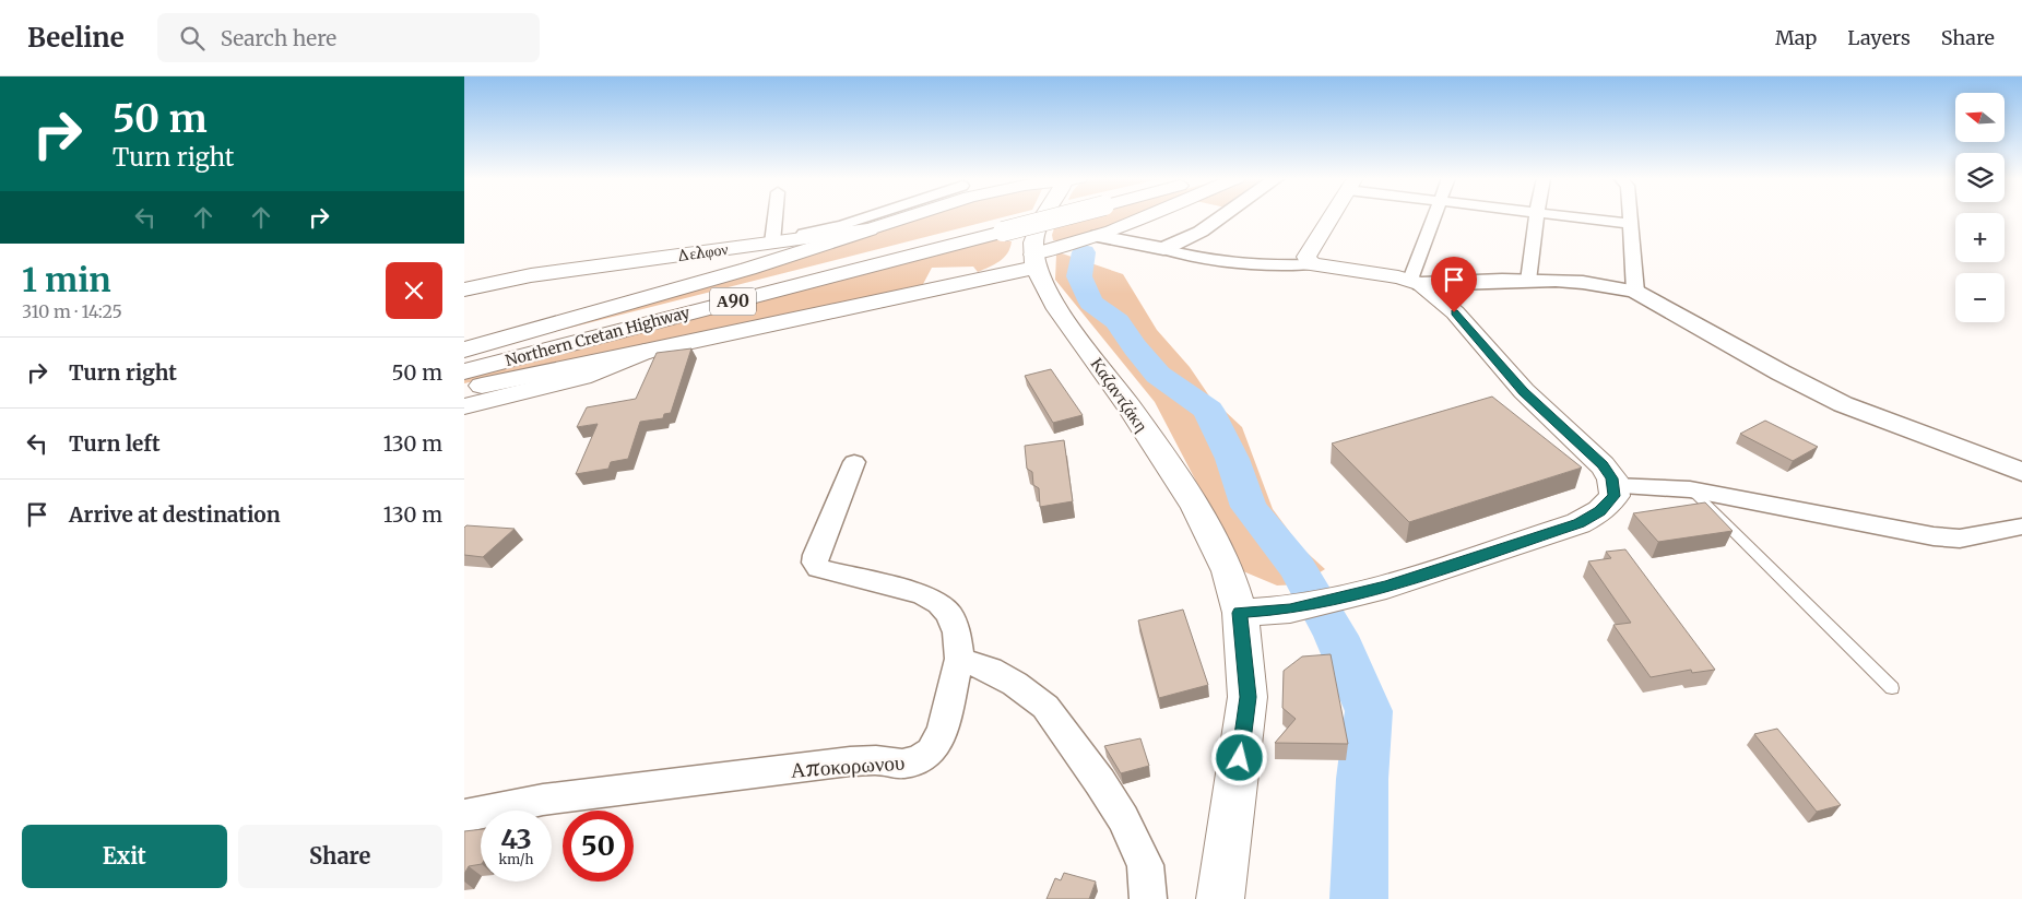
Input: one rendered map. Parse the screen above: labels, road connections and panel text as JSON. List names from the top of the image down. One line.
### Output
{"streets":{"main road":["Δελφον","Α90","Northern Cretan Highway","Καζαντζάκη"],"street":["Αποκορωνου"]},"north":"left","page":{"header":"Beeline","search":"Search here","nav":["Map","Layers","Share"],"turn":["50 m","Turn right"],"map_buttons":["+","−"],"heading":["1 min","310 m · 14:25"],"list":[{"name":"Turn right","value":"50 m"},{"name":"Turn left","value":"130 m"},{"name":"Arrive at destination","value":"130 m"}],"speed":"43 km/h","limit":"50","buttons":["Exit","Share"]}}
